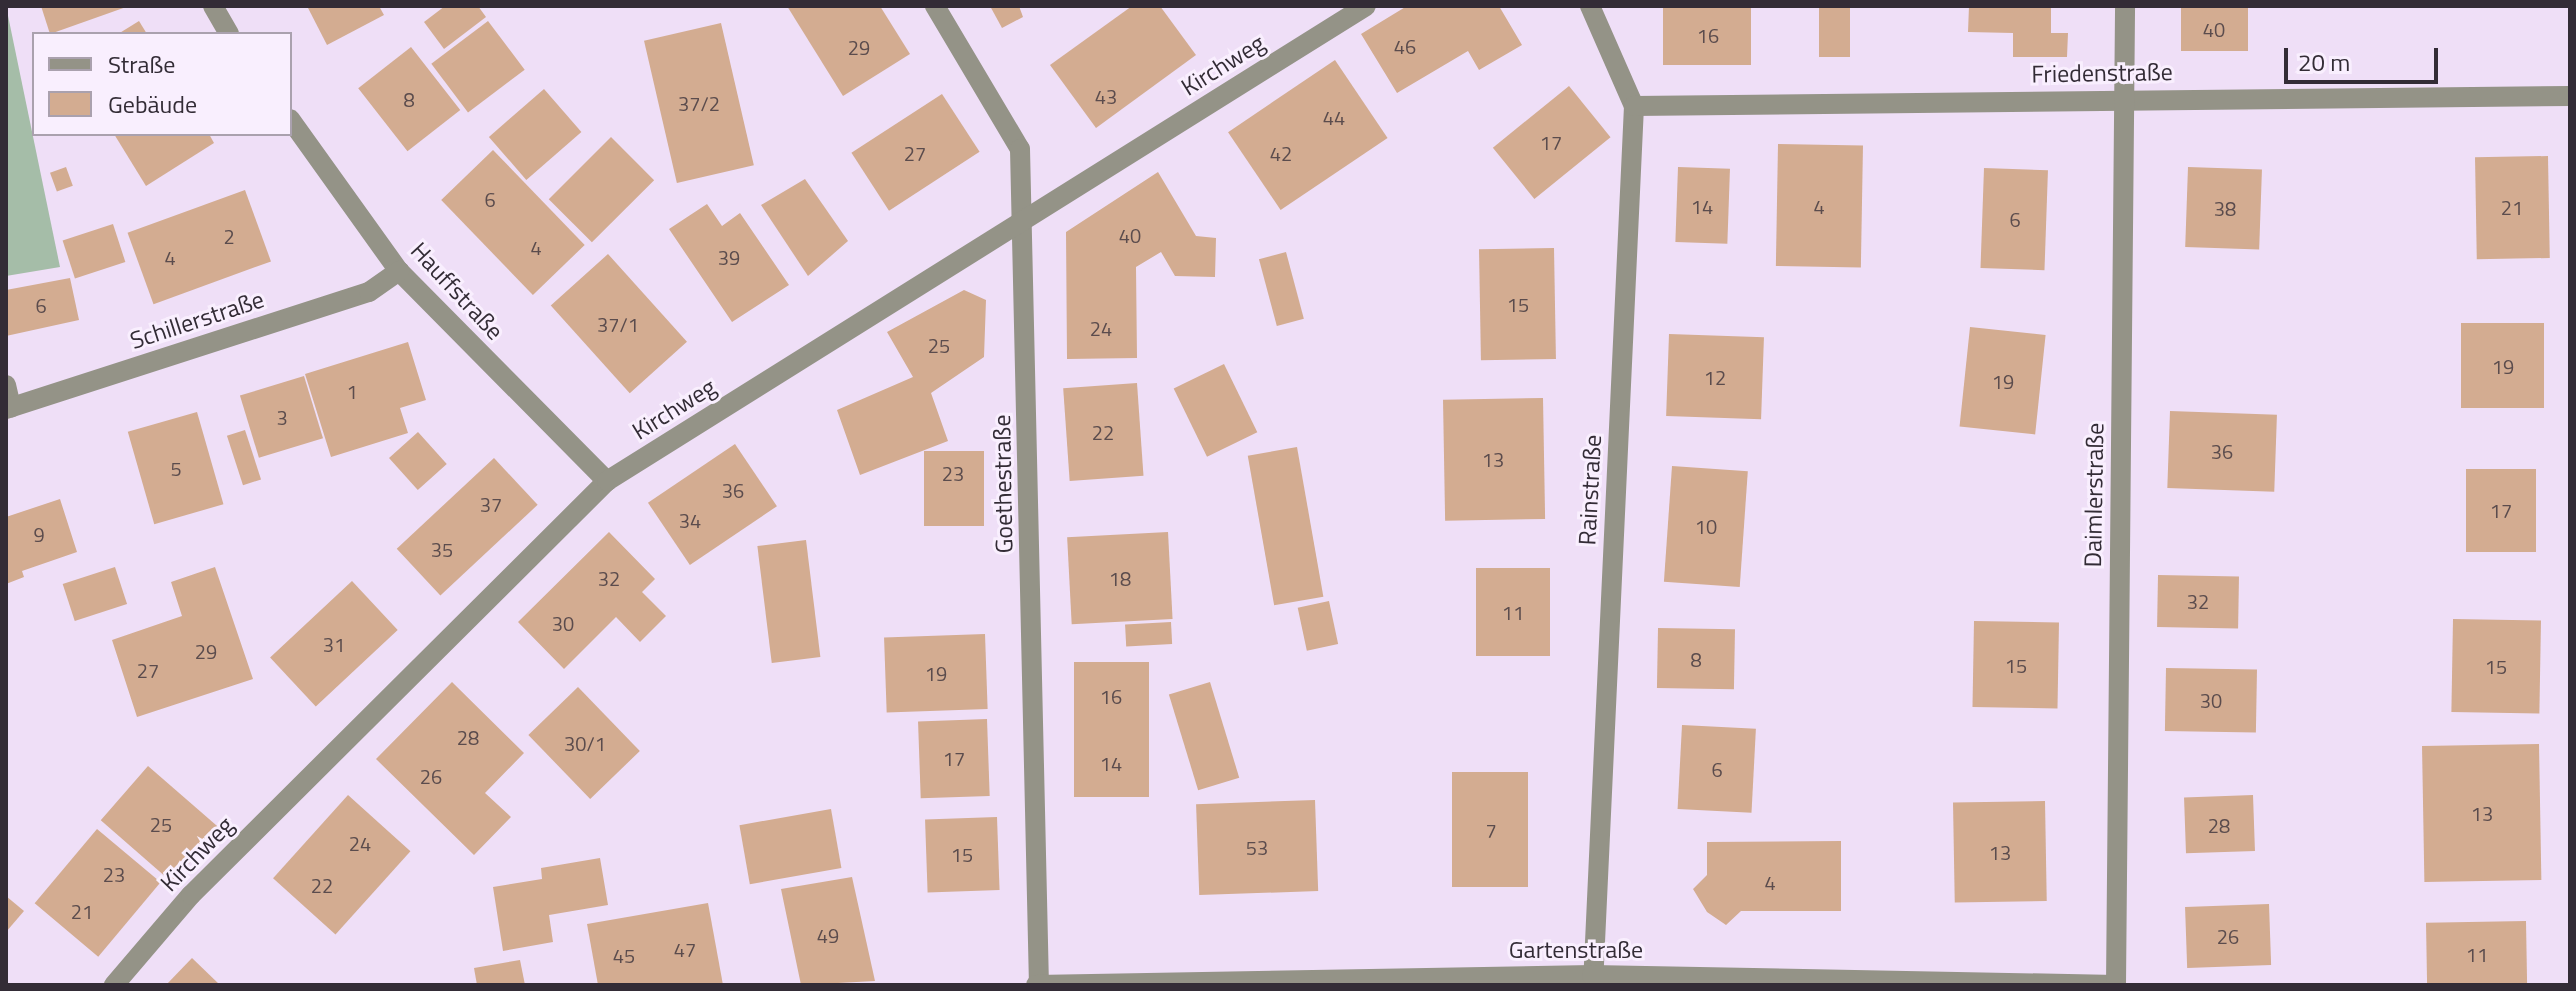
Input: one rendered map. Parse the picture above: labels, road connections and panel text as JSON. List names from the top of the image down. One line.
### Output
{"streets":{"street":["Kirchweg","Friedenstraße","Hauffstraße","Schillerstraße","Goethestraße","Rainstraße","Daimlerstraße","Gartenstraße"]},"crossings":[["Kirchweg","Hauffstraße"],["Kirchweg","Goethestraße"],["Friedenstraße","Rainstraße"],["Friedenstraße","Daimlerstraße"],["Hauffstraße","Schillerstraße"],["Goethestraße","Gartenstraße"],["Rainstraße","Gartenstraße"],["Daimlerstraße","Gartenstraße"]],"house_numbers":["40","16","46","29","43","8","37/2","44","17","27","42","6","14","4","21","38","6","40","2","4","4","39","15","6","37/1","24","25","19","12","19","1","3","22","36","13","5","23","36","37","17","34","10","9","35","32","18","32","11","30","31","29","8","15","15","27","19","16","30","28","30/1","17","14","6","26","13","25","28","7","24","53","13","15","23","4","22","21","49","26","47","11","45"],"legend":["Straße","Gebäude"],"scale_bar":"20 m"}
